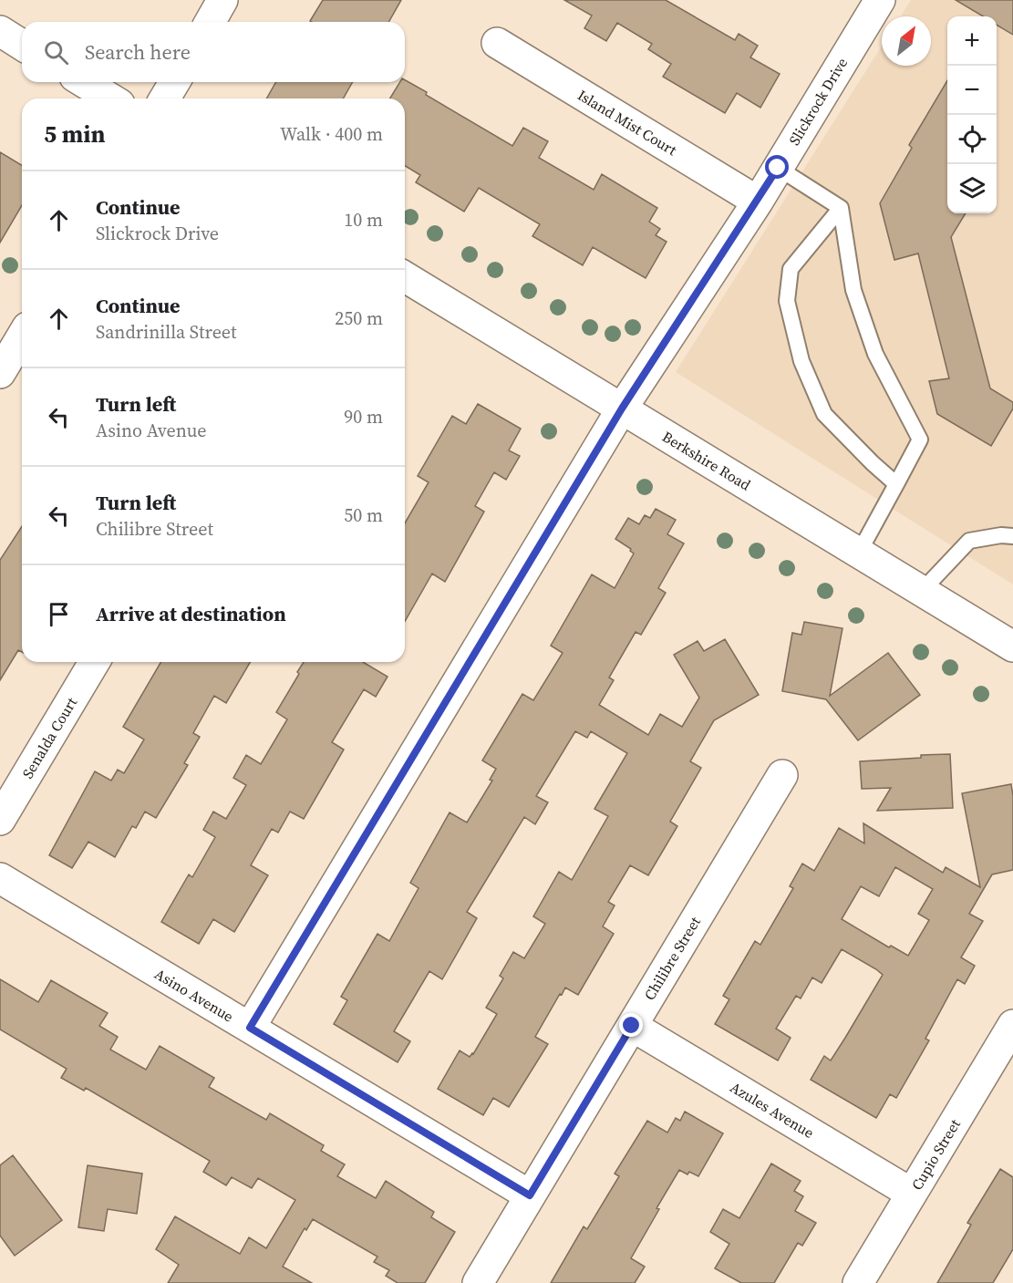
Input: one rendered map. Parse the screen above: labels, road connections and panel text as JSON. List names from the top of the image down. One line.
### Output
{"streets":{"street":["Slickrock Drive","Island Mist Court","Berkshire Road","Senalda Court","Chilibre Street","Asino Avenue","Azules Avenue","Cupio Street"]},"crossings":[["Slickrock Drive","Island Mist Court"],["Slickrock Drive","Berkshire Road"],["Slickrock Drive","Asino Avenue"],["Chilibre Street","Asino Avenue"],["Chilibre Street","Azules Avenue"],["Azules Avenue","Cupio Street"]],"north":"top right","page":{"map_buttons":["+","−"],"search":"Search here","heading":["5 min","Walk · 400 m"],"list":[["Continue","Slickrock Drive","10 m"],["Continue","Sandrinilla Street","250 m"],["Turn left","Asino Avenue","90 m"],["Turn left","Chilibre Street","50 m"],"Arrive at destination"]}}
